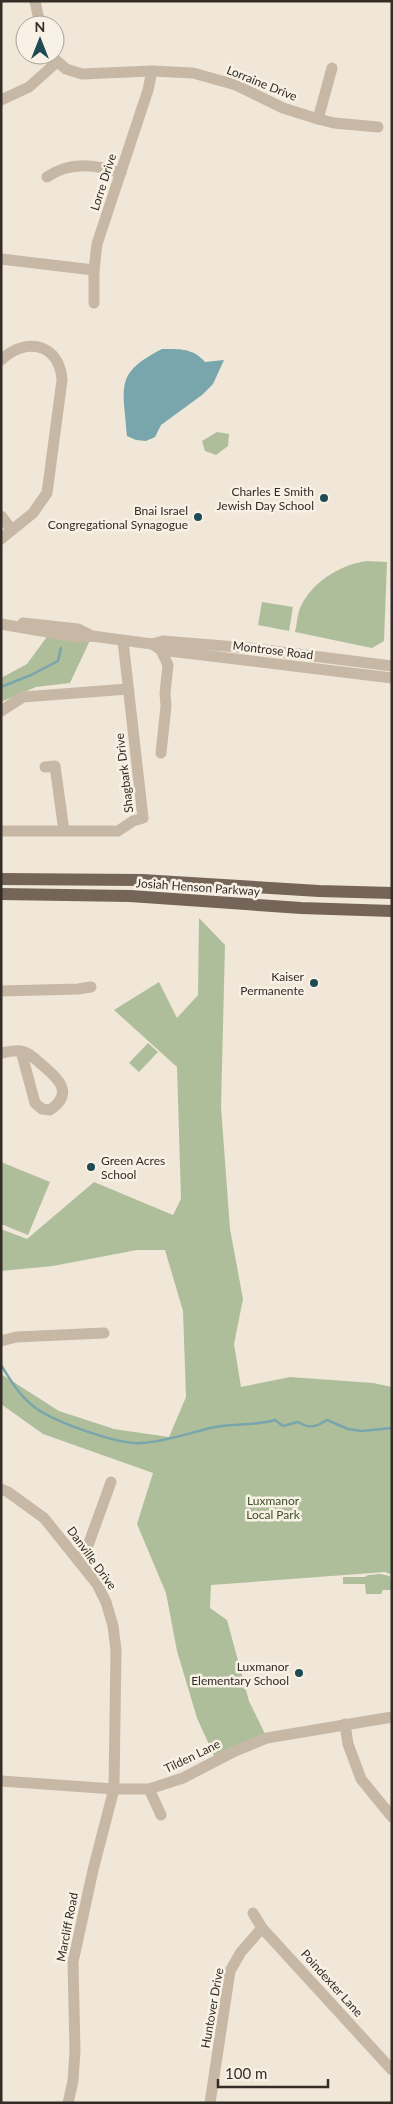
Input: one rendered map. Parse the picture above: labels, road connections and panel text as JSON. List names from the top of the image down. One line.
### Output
{"streets":{"main road":["Josiah Henson Parkway"],"street":["Lorraine Drive","Lorre Drive","Montrose Road","Shagbark Drive","Danville Drive","Tilden Lane","Marcliff Road","Poindexter Lane","Huntover Drive"]},"crossings":[["Lorraine Drive","Lorre Drive"],["Montrose Road","Shagbark Drive"],["Danville Drive","Tilden Lane"],["Danville Drive","Marcliff Road"],["Tilden Lane","Marcliff Road"],["Poindexter Lane","Huntover Drive"]],"parks":["Luxmanor Local Park"],"places":["Charles E Smith Jewish Day School","Bnai Israel Congregational Synagogue","Kaiser Permanente","Green Acres School","Luxmanor Elementary School"],"scale_bar":"100 m","north":"top"}
